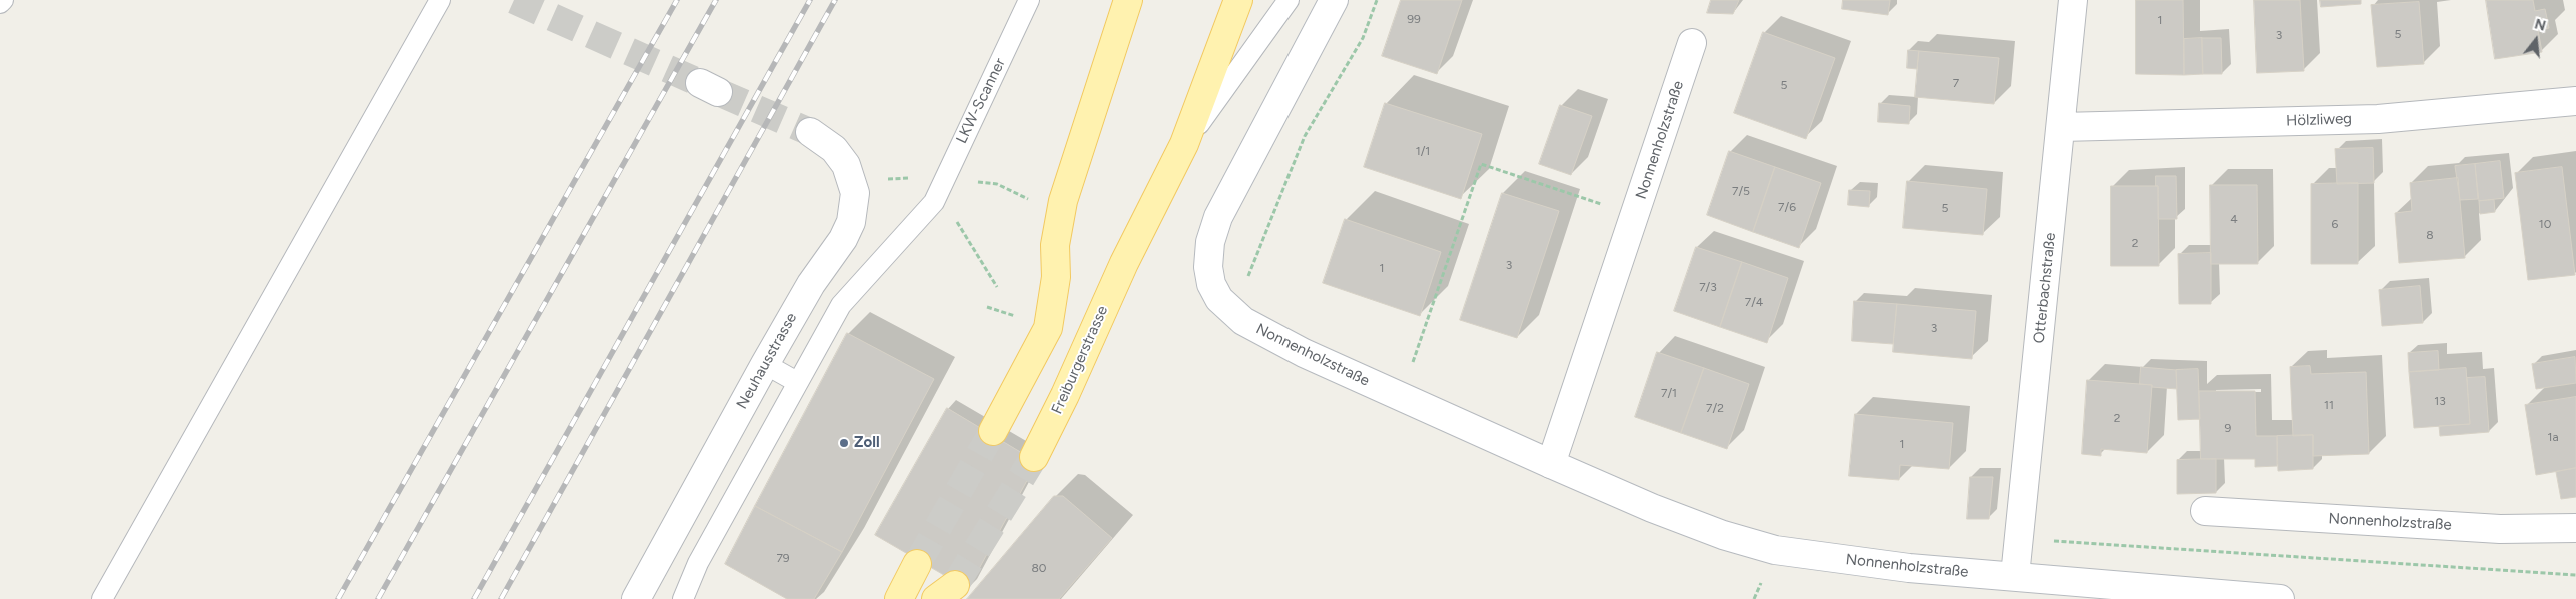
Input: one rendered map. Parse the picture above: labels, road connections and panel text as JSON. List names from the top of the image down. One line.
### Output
{"streets":{"main road":["Freiburgerstrasse"],"street":["Hölzliweg","Nonnenholzstraße","Otterbachstraße","Neuhausstrasse"],"lane":["LKW-Scanner"]},"crossings":[["Hölzliweg","Otterbachstraße"],["Nonnenholzstraße","Otterbachstraße"]],"places":["Zoll"],"house_numbers":["99","1","5","3","7","5","1/1","7/5","7/6","5","4","6","10","8","2","3","1","7/3","7/4","3","7/1","13","11","7/2","2","9","1a","1","79","80"],"north":"top"}
